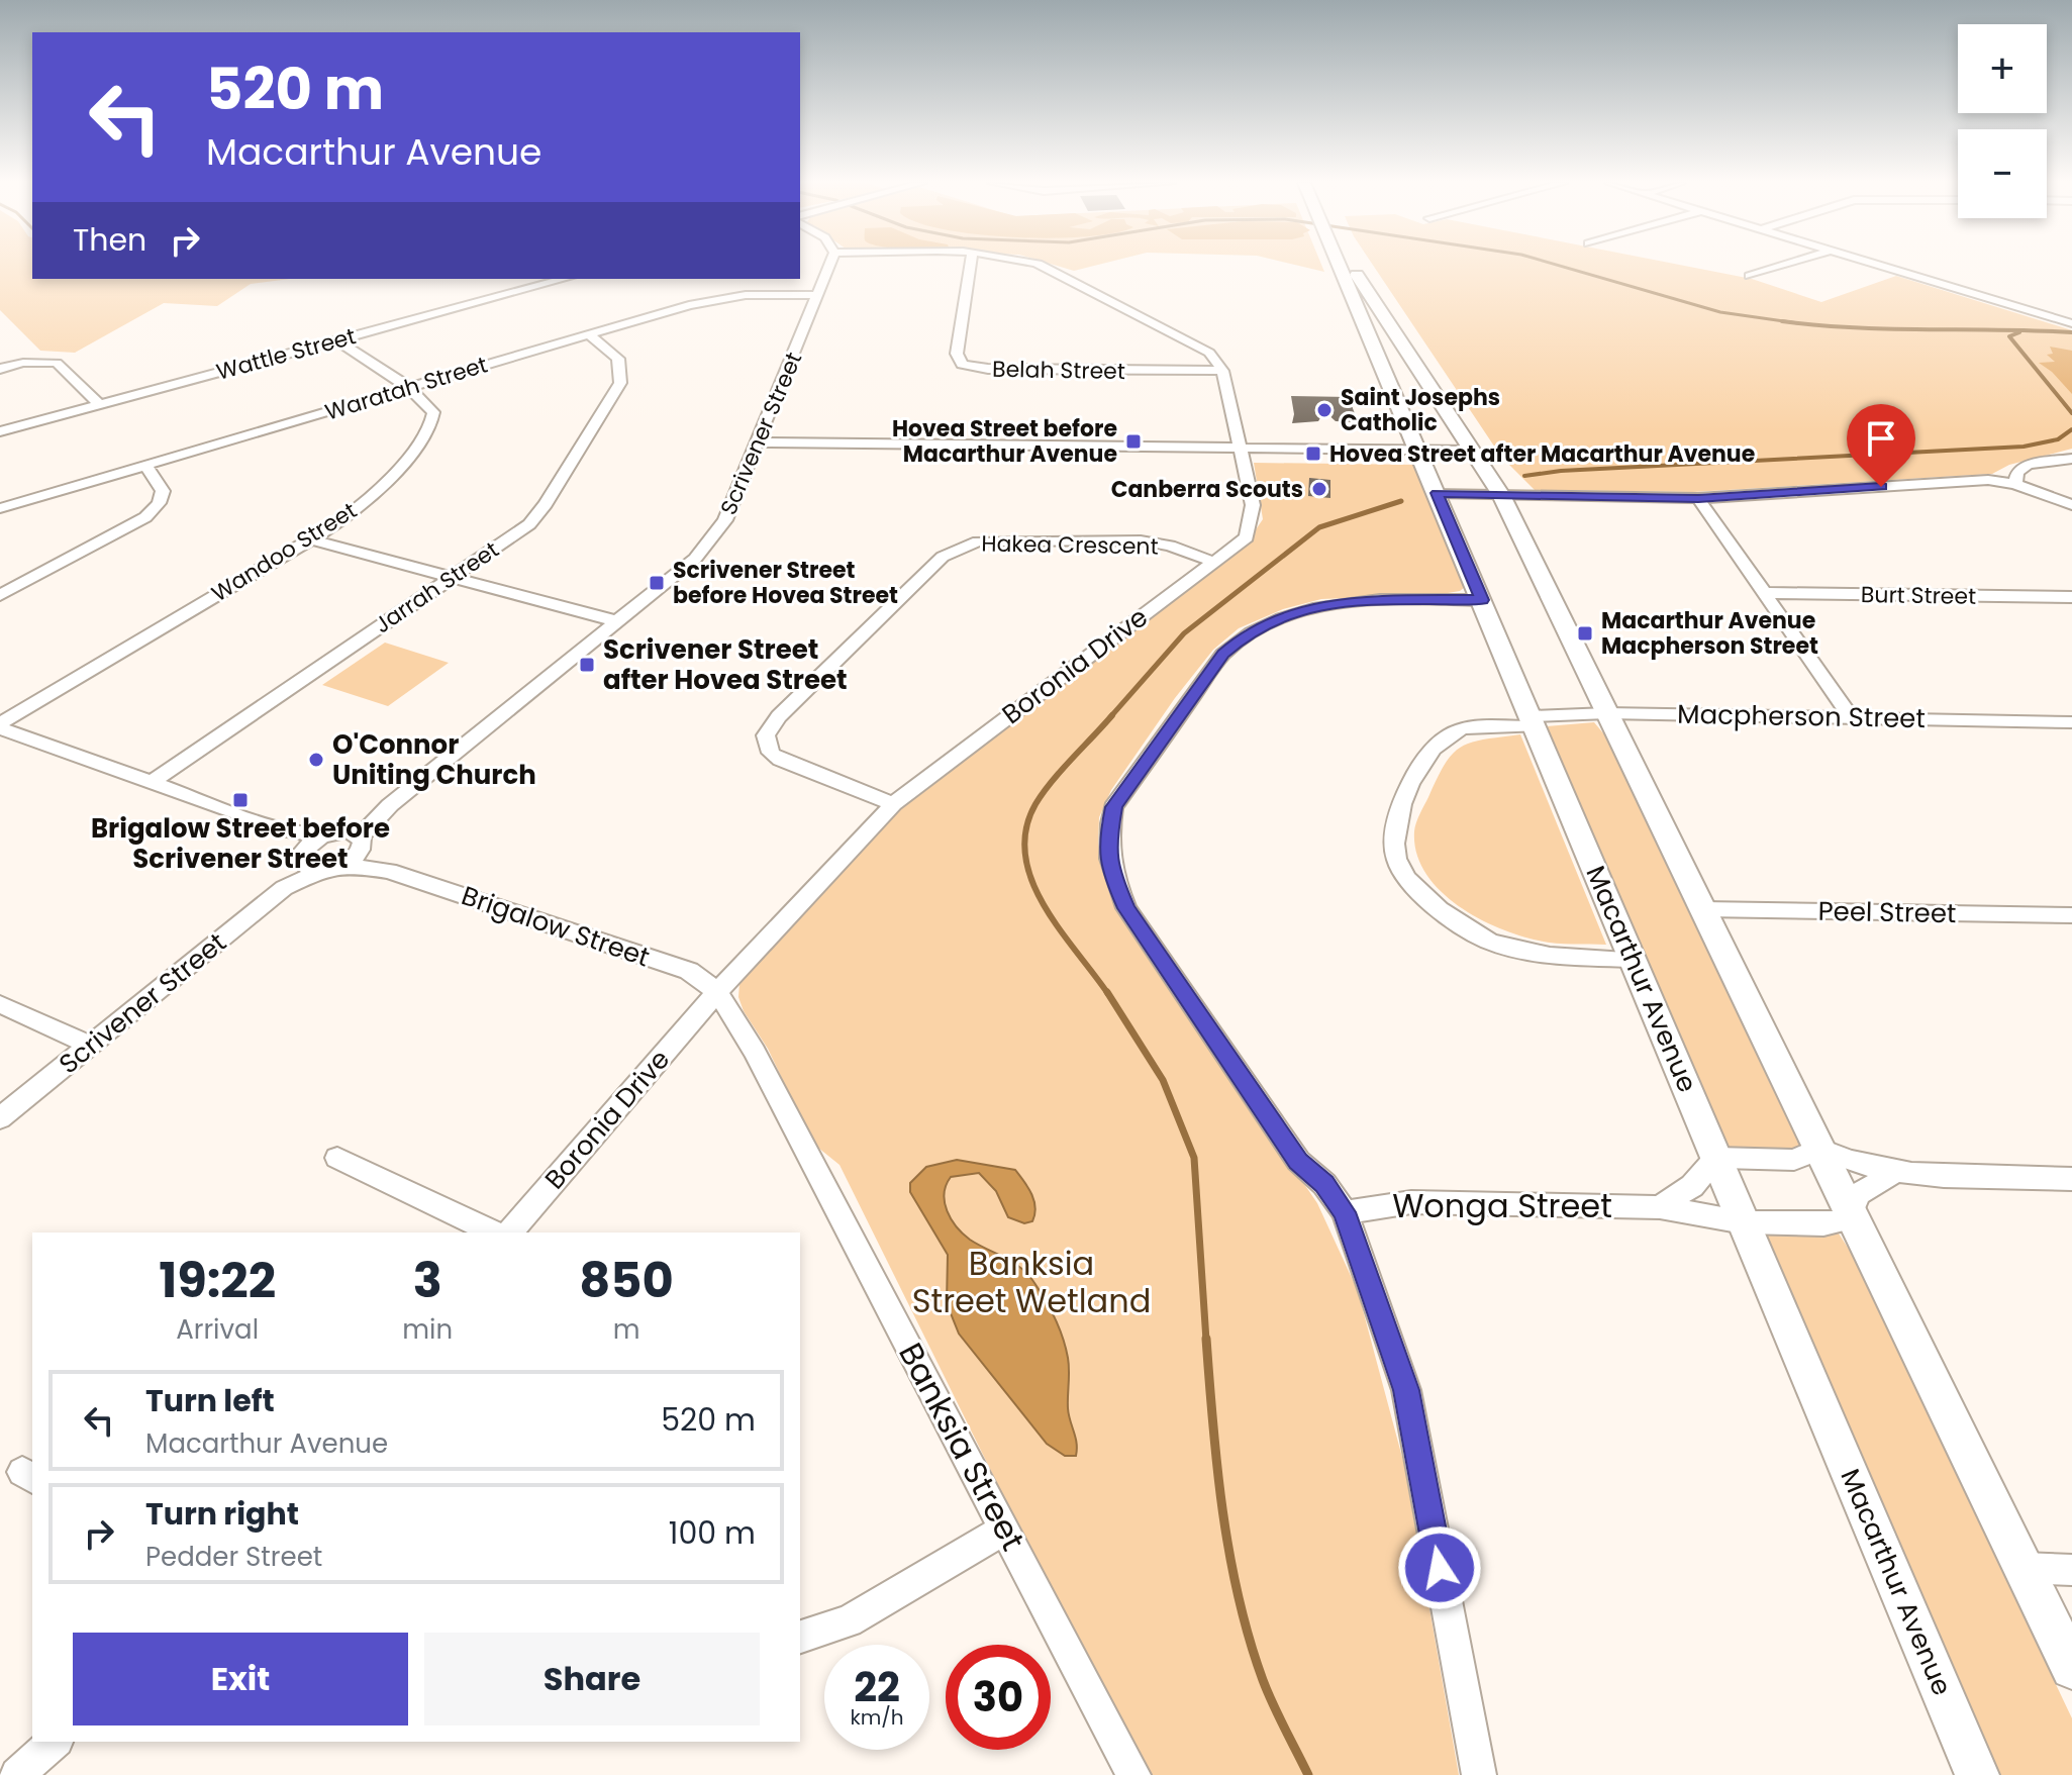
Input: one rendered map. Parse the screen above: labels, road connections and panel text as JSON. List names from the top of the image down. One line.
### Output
{"streets":{"main road":["Macarthur Avenue"],"street":["Wattle Street","Belah Street","Waratah Street","Scrivener Street","Hakea Crescent","Wandoo Street","Jarrah Street","Burt Street","Boronia Drive","Macpherson Street","Peel Street","Brigalow Street","Wonga Street","Banksia Street"]},"crossings":[["Wattle Street","Wandoo Street"],["Belah Street","Boronia Drive"],["Waratah Street","Scrivener Street"],["Waratah Street","Wandoo Street"],["Waratah Street","Jarrah Street"],["Scrivener Street","Brigalow Street"],["Hakea Crescent","Boronia Drive"],["Boronia Drive","Brigalow Street"],["Boronia Drive","Banksia Street"],["Macpherson Street","Macarthur Avenue"],["Peel Street","Macarthur Avenue"],["Brigalow Street","Banksia Street"],["Macarthur Avenue","Wonga Street"]],"parks":["Banksia Street Wetland"],"places":{"other":["Saint Josephs Catholic","Canberra Scouts","O'Connor Uniting Church"],"transit":["Hovea Street before Macarthur Avenue","Hovea Street after Macarthur Avenue","Scrivener Street before Hovea Street","Macarthur Avenue Macpherson Street","Scrivener Street after Hovea Street","Brigalow Street before Scrivener Street"]},"page":{"map_buttons":["+","−"],"turn":["520 m","Macarthur Avenue"],"then":"Then","eta":["19:22","Arrival","3","min","850","m"],"list":[{"name":"Turn left","note":"Macarthur Avenue","value":"520 m"},{"name":"Turn right","note":"Pedder Street","value":"100 m"}],"buttons":["Exit","Share"],"speed":"22 km/h","limit":"30"}}
